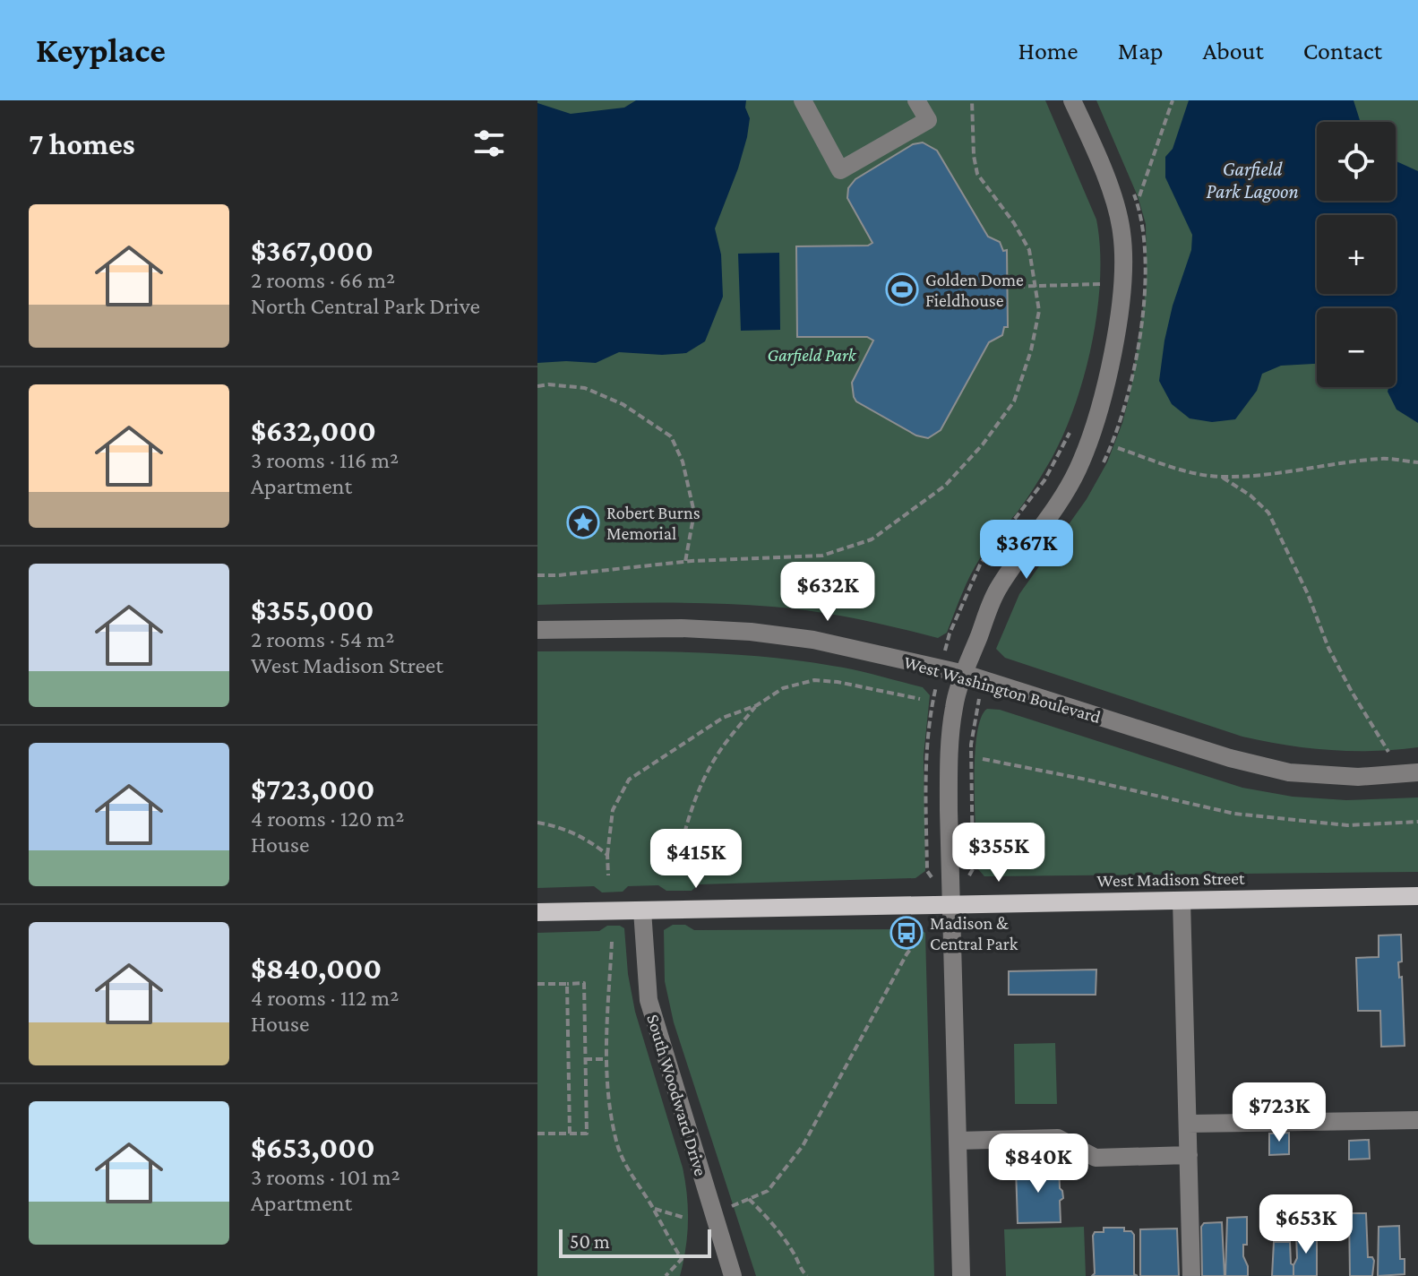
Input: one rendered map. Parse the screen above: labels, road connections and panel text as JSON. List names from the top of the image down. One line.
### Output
{"streets":{"main road":["West Madison Street"],"street":["West Washington Boulevard","South Woodward Drive"]},"crossings":[["West Madison Street","South Woodward Drive"]],"water":["Garfield Park Lagoon"],"parks":["Garfield Park"],"places":{"sports":["Golden Dome Fieldhouse"],"place":["Robert Burns Memorial"],"bus stop":["Madison & Central Park"]},"scale_bar":"50 m","page":{"header":"Keyplace","nav":["Home","Map","About","Contact"],"heading":"7 homes","map_buttons":["+","−"],"list":[{"name":"$367,000","note":"2 rooms · 66 m² · North Central Park Drive"},{"name":"$632,000","note":"3 rooms · 116 m² · Apartment"},{"name":"$355,000","note":"2 rooms · 54 m² · West Madison Street"},{"name":"$723,000","note":"4 rooms · 120 m² · House"},{"name":"$840,000","note":"4 rooms · 112 m² · House"},{"name":"$653,000","note":"3 rooms · 101 m² · Apartment"}],"price":["$367K","$632K","$355K","$415K","$723K","$840K","$653K"],"scale":"50 m"}}
